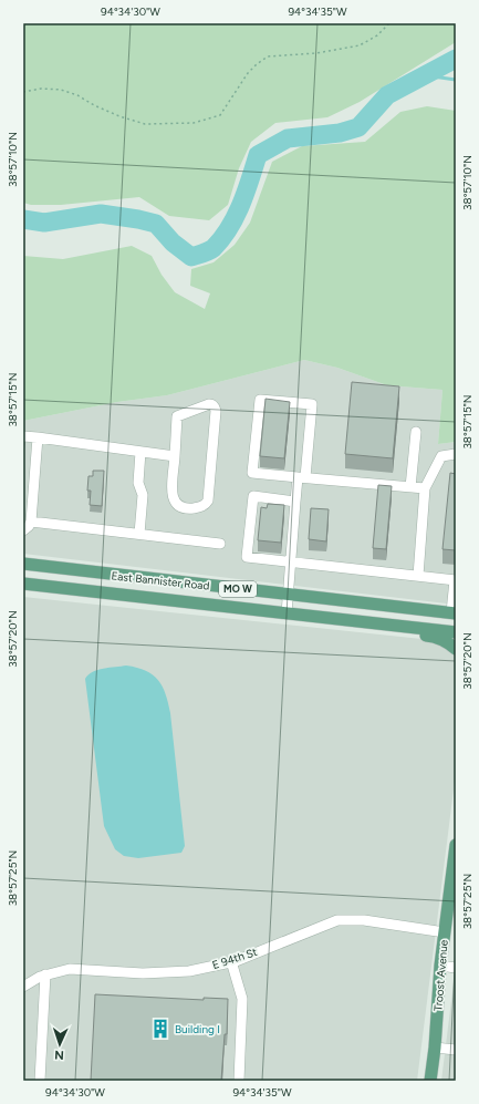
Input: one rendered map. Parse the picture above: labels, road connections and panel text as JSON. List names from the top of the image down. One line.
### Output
{"streets":{"main road":["East Bannister Road","MO W","Troost Avenue"],"lane":["E 94th St"]},"crossings":[["E 94th St","Troost Avenue"]],"places":{"building":["Building I"]},"north":"bottom","coordinates":["94°34'30\"W","94°34'35\"W","38°57'10\"N","38°57'15\"N","38°57'20\"N","38°57'25\"N"]}
